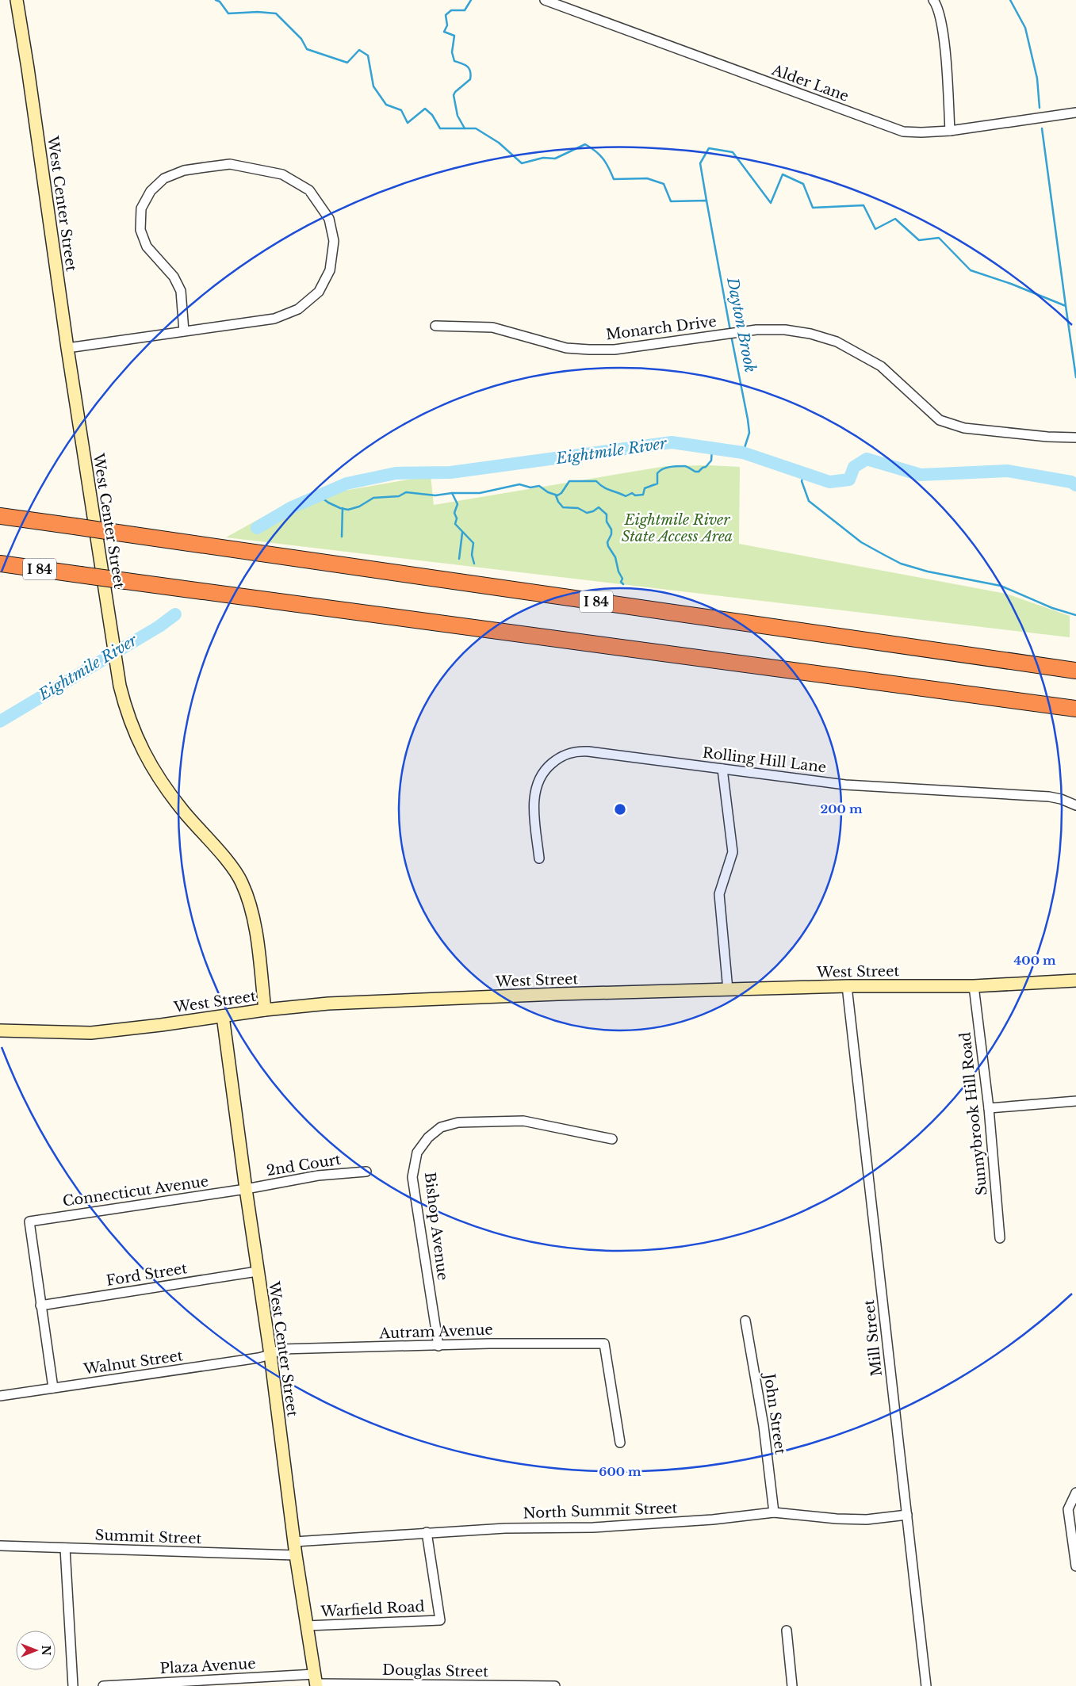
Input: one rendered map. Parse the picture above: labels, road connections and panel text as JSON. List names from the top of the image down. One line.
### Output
{"streets":{"highway":["I 84"],"street":["Alder Lane","West Center Street","Monarch Drive","Rolling Hill Lane","West Street","Sunnybrook Hill Road","2nd Court","Connecticut Avenue","Bishop Avenue","Ford Street","Autram Avenue","Mill Street","Walnut Street","John Street","North Summit Street","Summit Street","Warfield Road","Plaza Avenue","Douglas Street"]},"crossings":[["West Center Street","West Street"],["West Center Street","2nd Court"],["West Center Street","Connecticut Avenue"],["West Center Street","Ford Street"],["West Center Street","Autram Avenue"],["West Center Street","Walnut Street"],["West Center Street","North Summit Street"],["West Center Street","Summit Street"],["West Center Street","Warfield Road"],["West Center Street","Plaza Avenue"],["West Center Street","Douglas Street"],["West Street","Sunnybrook Hill Road"],["West Street","Mill Street"],["2nd Court","Connecticut Avenue"],["Connecticut Avenue","Ford Street"],["Bishop Avenue","Autram Avenue"],["Autram Avenue","Walnut Street"],["Mill Street","North Summit Street"],["John Street","North Summit Street"],["North Summit Street","Warfield Road"],["Plaza Avenue","Douglas Street"]],"water":["Dayton Brook","Eightmile River"],"parks":["Eightmile River State Access Area"],"north":"right","rings":["200 m","400 m","600 m"]}
